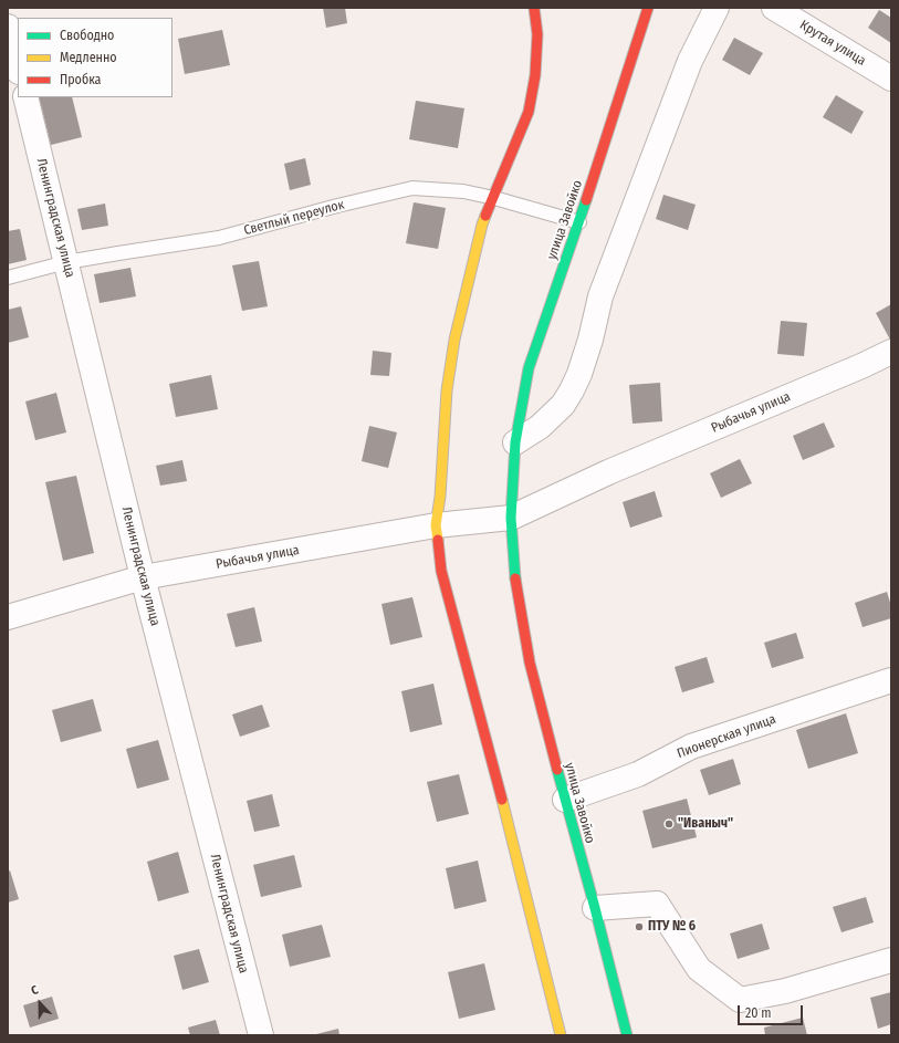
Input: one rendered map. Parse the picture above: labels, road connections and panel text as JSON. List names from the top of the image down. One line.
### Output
{"streets":{"main road":["улица Завойко"],"street":["Крутая улица","Ленинградская улица","Рыбачья улица","Пионерская улица"],"lane":["Светлый переулок"]},"crossings":[["Ленинградская улица","Светлый переулок"],["Ленинградская улица","Рыбачья улица"],["Светлый переулок","улица Завойко"],["улица Завойко","Рыбачья улица"],["улица Завойко","Пионерская улица"]],"places":["\"Иваныч\"","ПТУ № 6"],"legend":["Свободно","Медленно","Пробка"],"scale_bar":"20 m","north":"top"}
